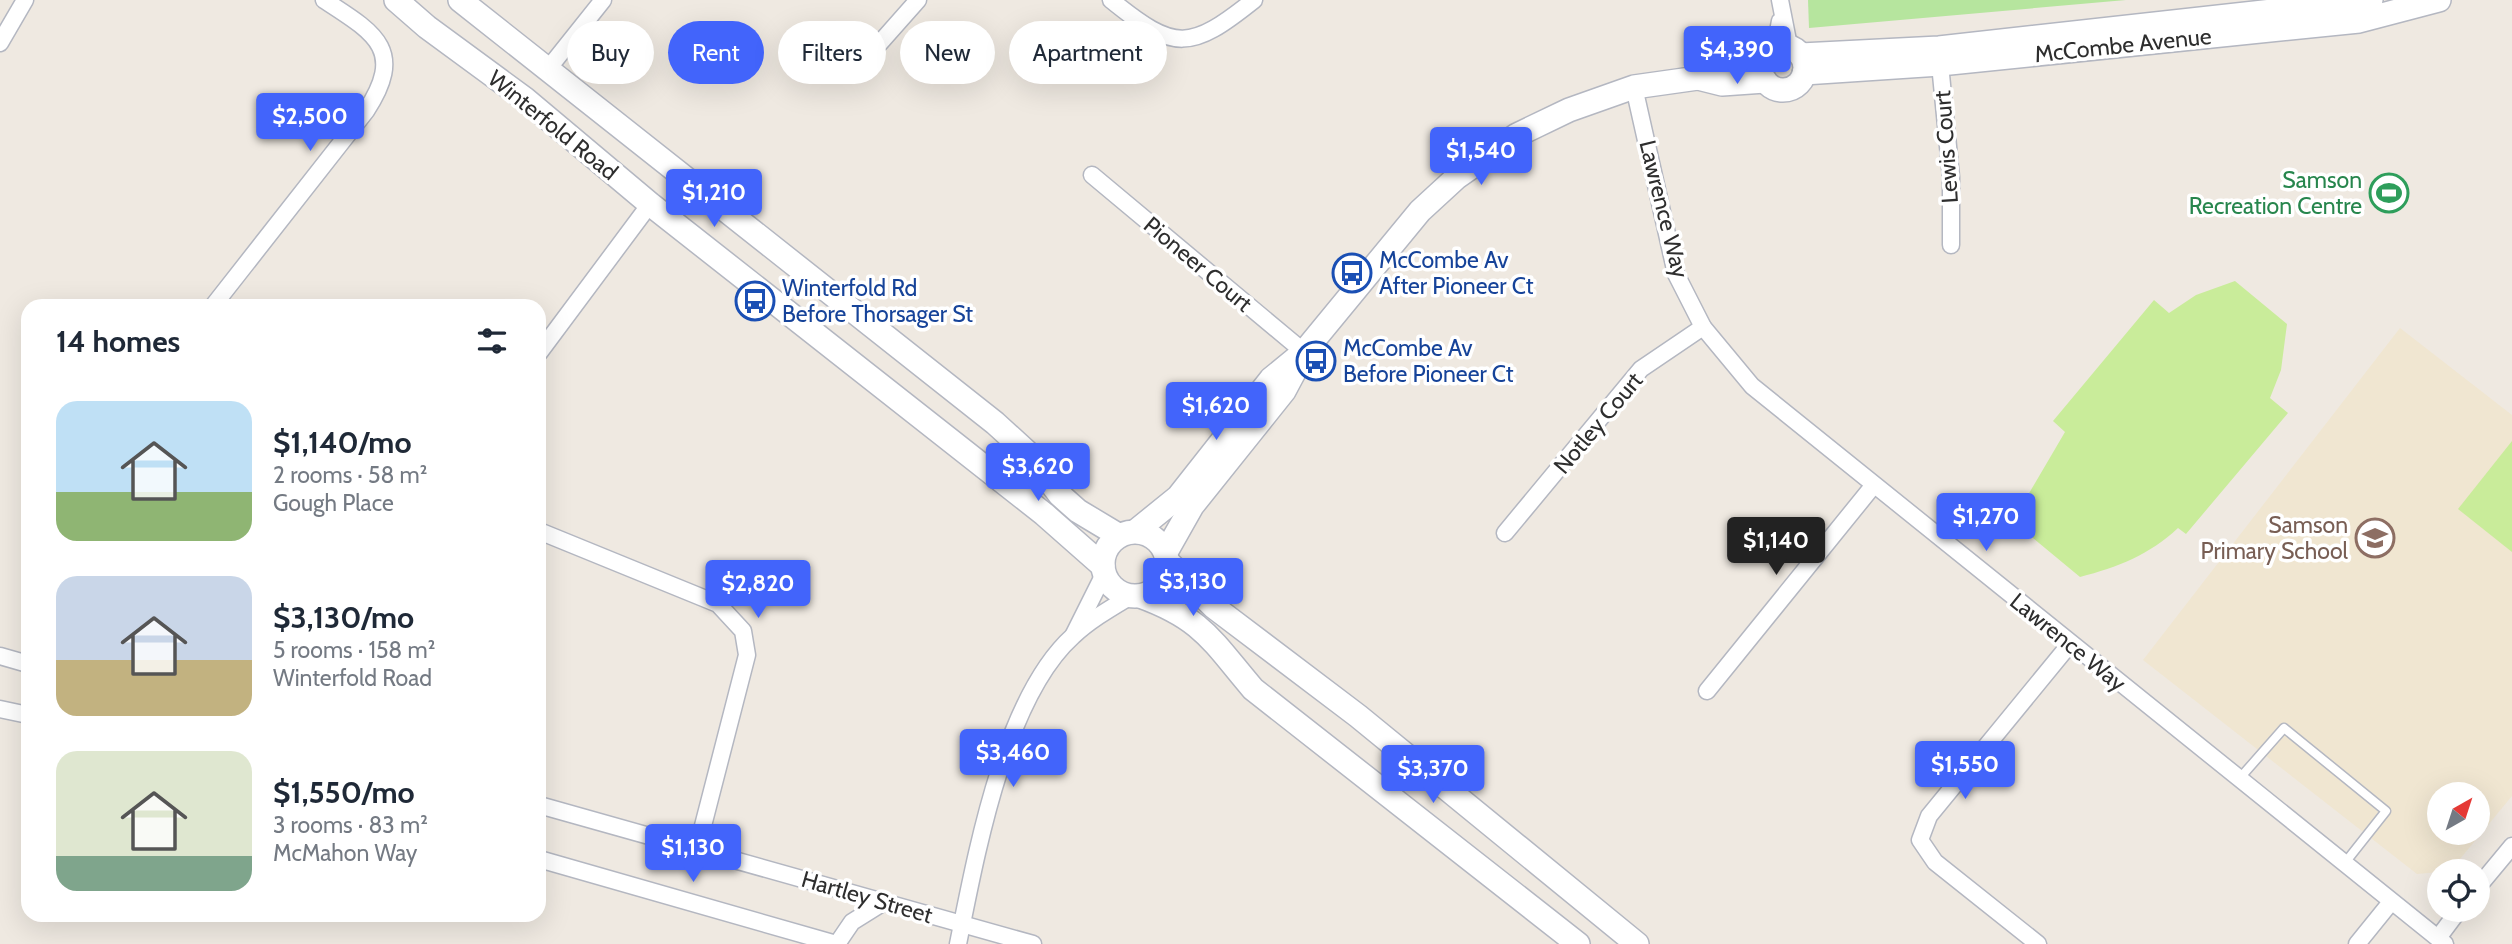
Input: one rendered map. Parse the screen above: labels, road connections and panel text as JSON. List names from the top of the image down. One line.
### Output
{"streets":{"main road":["McCombe Avenue","Winterfold Road"],"street":["Lewis Court","Lawrence Way","Pioneer Court","Notley Court","Hartley Street"]},"crossings":[["McCombe Avenue","Winterfold Road"],["McCombe Avenue","Lewis Court"],["McCombe Avenue","Lawrence Way"],["McCombe Avenue","Pioneer Court"],["Lawrence Way","Notley Court"]],"places":{"sports":["Samson Recreation Centre"],"bus stop":["McCombe Av After Pioneer Ct","Winterfold Rd Before Thorsager St","McCombe Av Before Pioneer Ct"],"school or university":["Samson Primary School"]},"north":"top right","page":{"chip":["Buy","Rent","Filters","New","Apartment"],"price":["$4,390","$2,500","$1,540","$1,210","$1,620","$3,620","$1,270","$1,140","$3,130","$2,820","$3,460","$1,550","$3,370","$1,130"],"heading":"14 homes","list":[{"name":"$1,140/mo","note":"2 rooms · 58 m² · Gough Place"},{"name":"$3,130/mo","note":"5 rooms · 158 m² · Winterfold Road"},{"name":"$1,550/mo","note":"3 rooms · 83 m² · McMahon Way"}]}}
